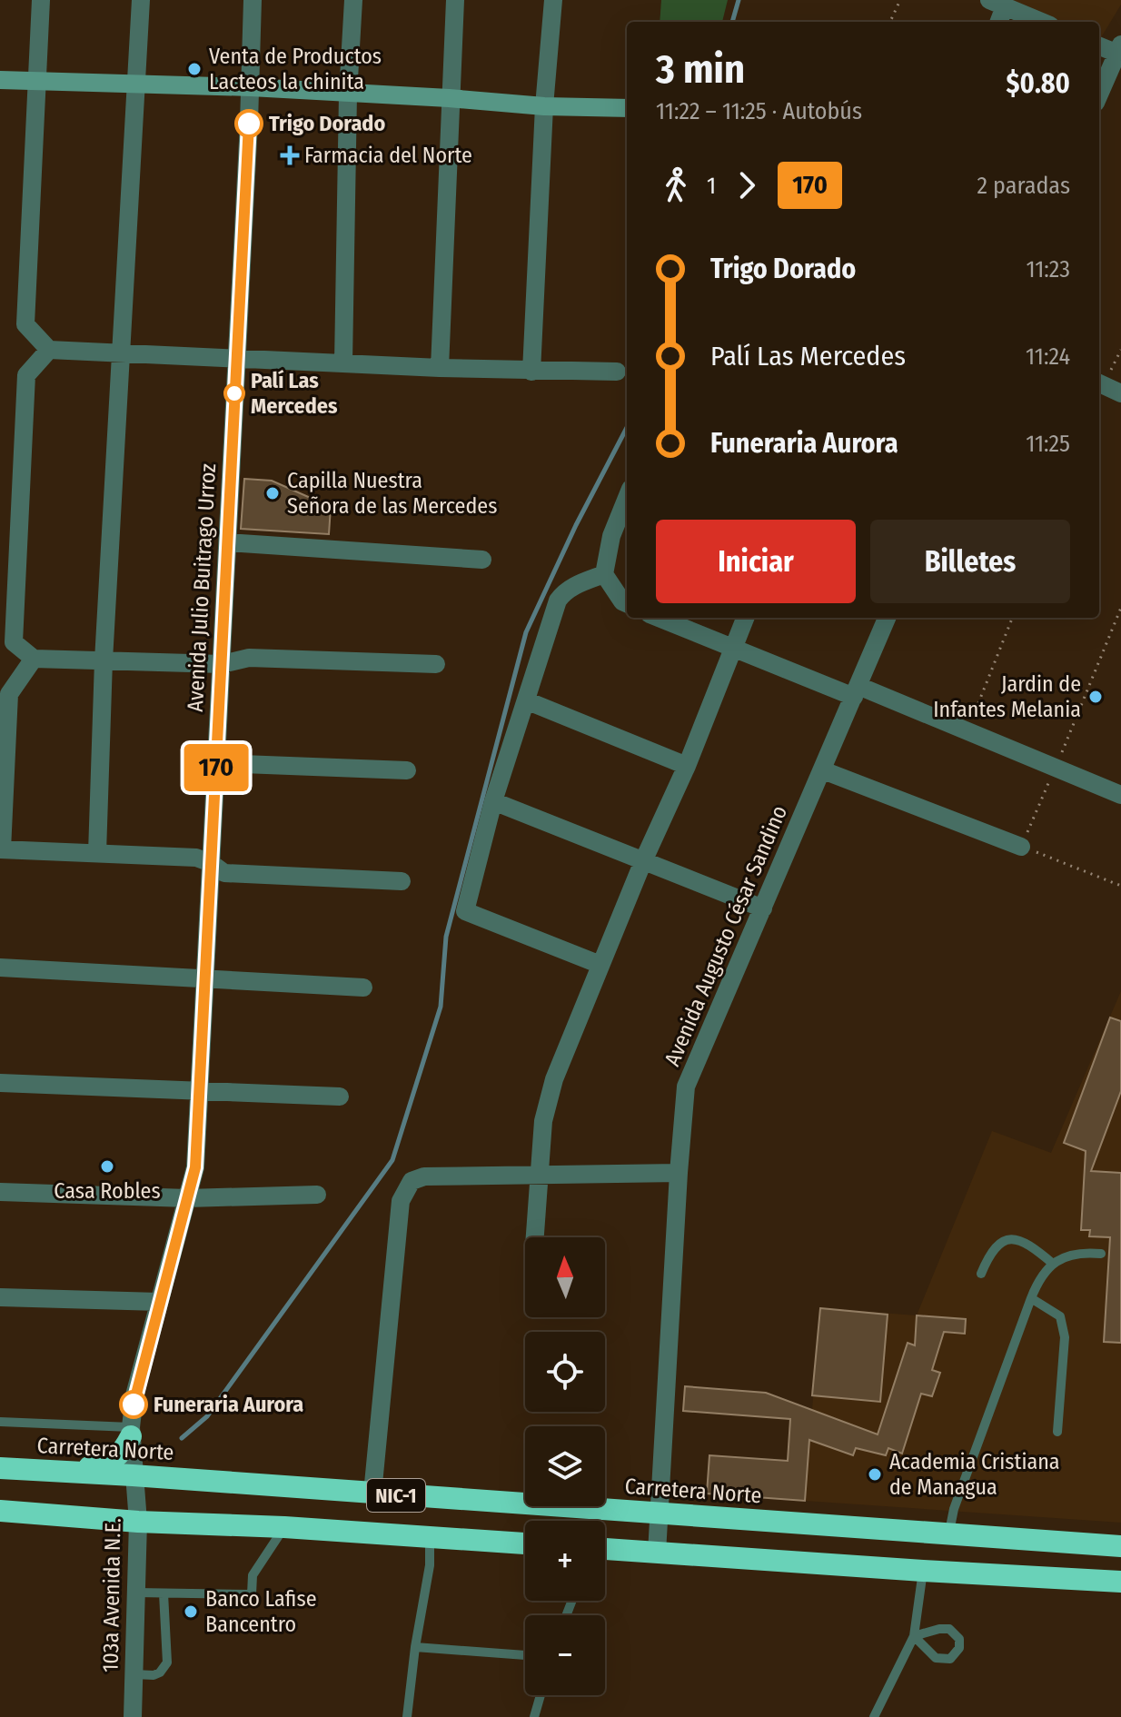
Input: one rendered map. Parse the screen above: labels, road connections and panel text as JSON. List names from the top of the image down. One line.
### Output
{"streets":{"highway":["Carretera Norte","NIC-1"],"street":["Avenida Julio Buitrago Urroz","Avenida Augusto César Sandino","103a Avenida N.E."]},"crossings":[["Avenida Julio Buitrago Urroz","Carretera Norte"],["Avenida Julio Buitrago Urroz","103a Avenida N.E."],["Avenida Augusto César Sandino","Carretera Norte"],["Carretera Norte","103a Avenida N.E."],["NIC-1","103a Avenida N.E."]],"places":{"other":["Venta de Productos Lacteos la chinita","Trigo Dorado","Palí Las Mercedes","Capilla Nuestra Señora de las Mercedes","Jardin de Infantes Melania","Casa Robles","Funeraria Aurora","Academia Cristiana de Managua","Banco Lafise Bancentro"],"health":["Farmacia del Norte"]},"lines":["bus line 170"],"north":"top","page":{"on_map":"170","heading":["3 min","11:22 – 11:25 · Autobús","$0.80"],"legs":["1","170","2 paradas"],"list":[{"name":"Trigo Dorado","value":"11:23"},{"name":"Palí Las Mercedes","value":"11:24"},{"name":"Funeraria Aurora","value":"11:25"}],"buttons":["Iniciar","Billetes"],"map_buttons":["+","−"]}}
